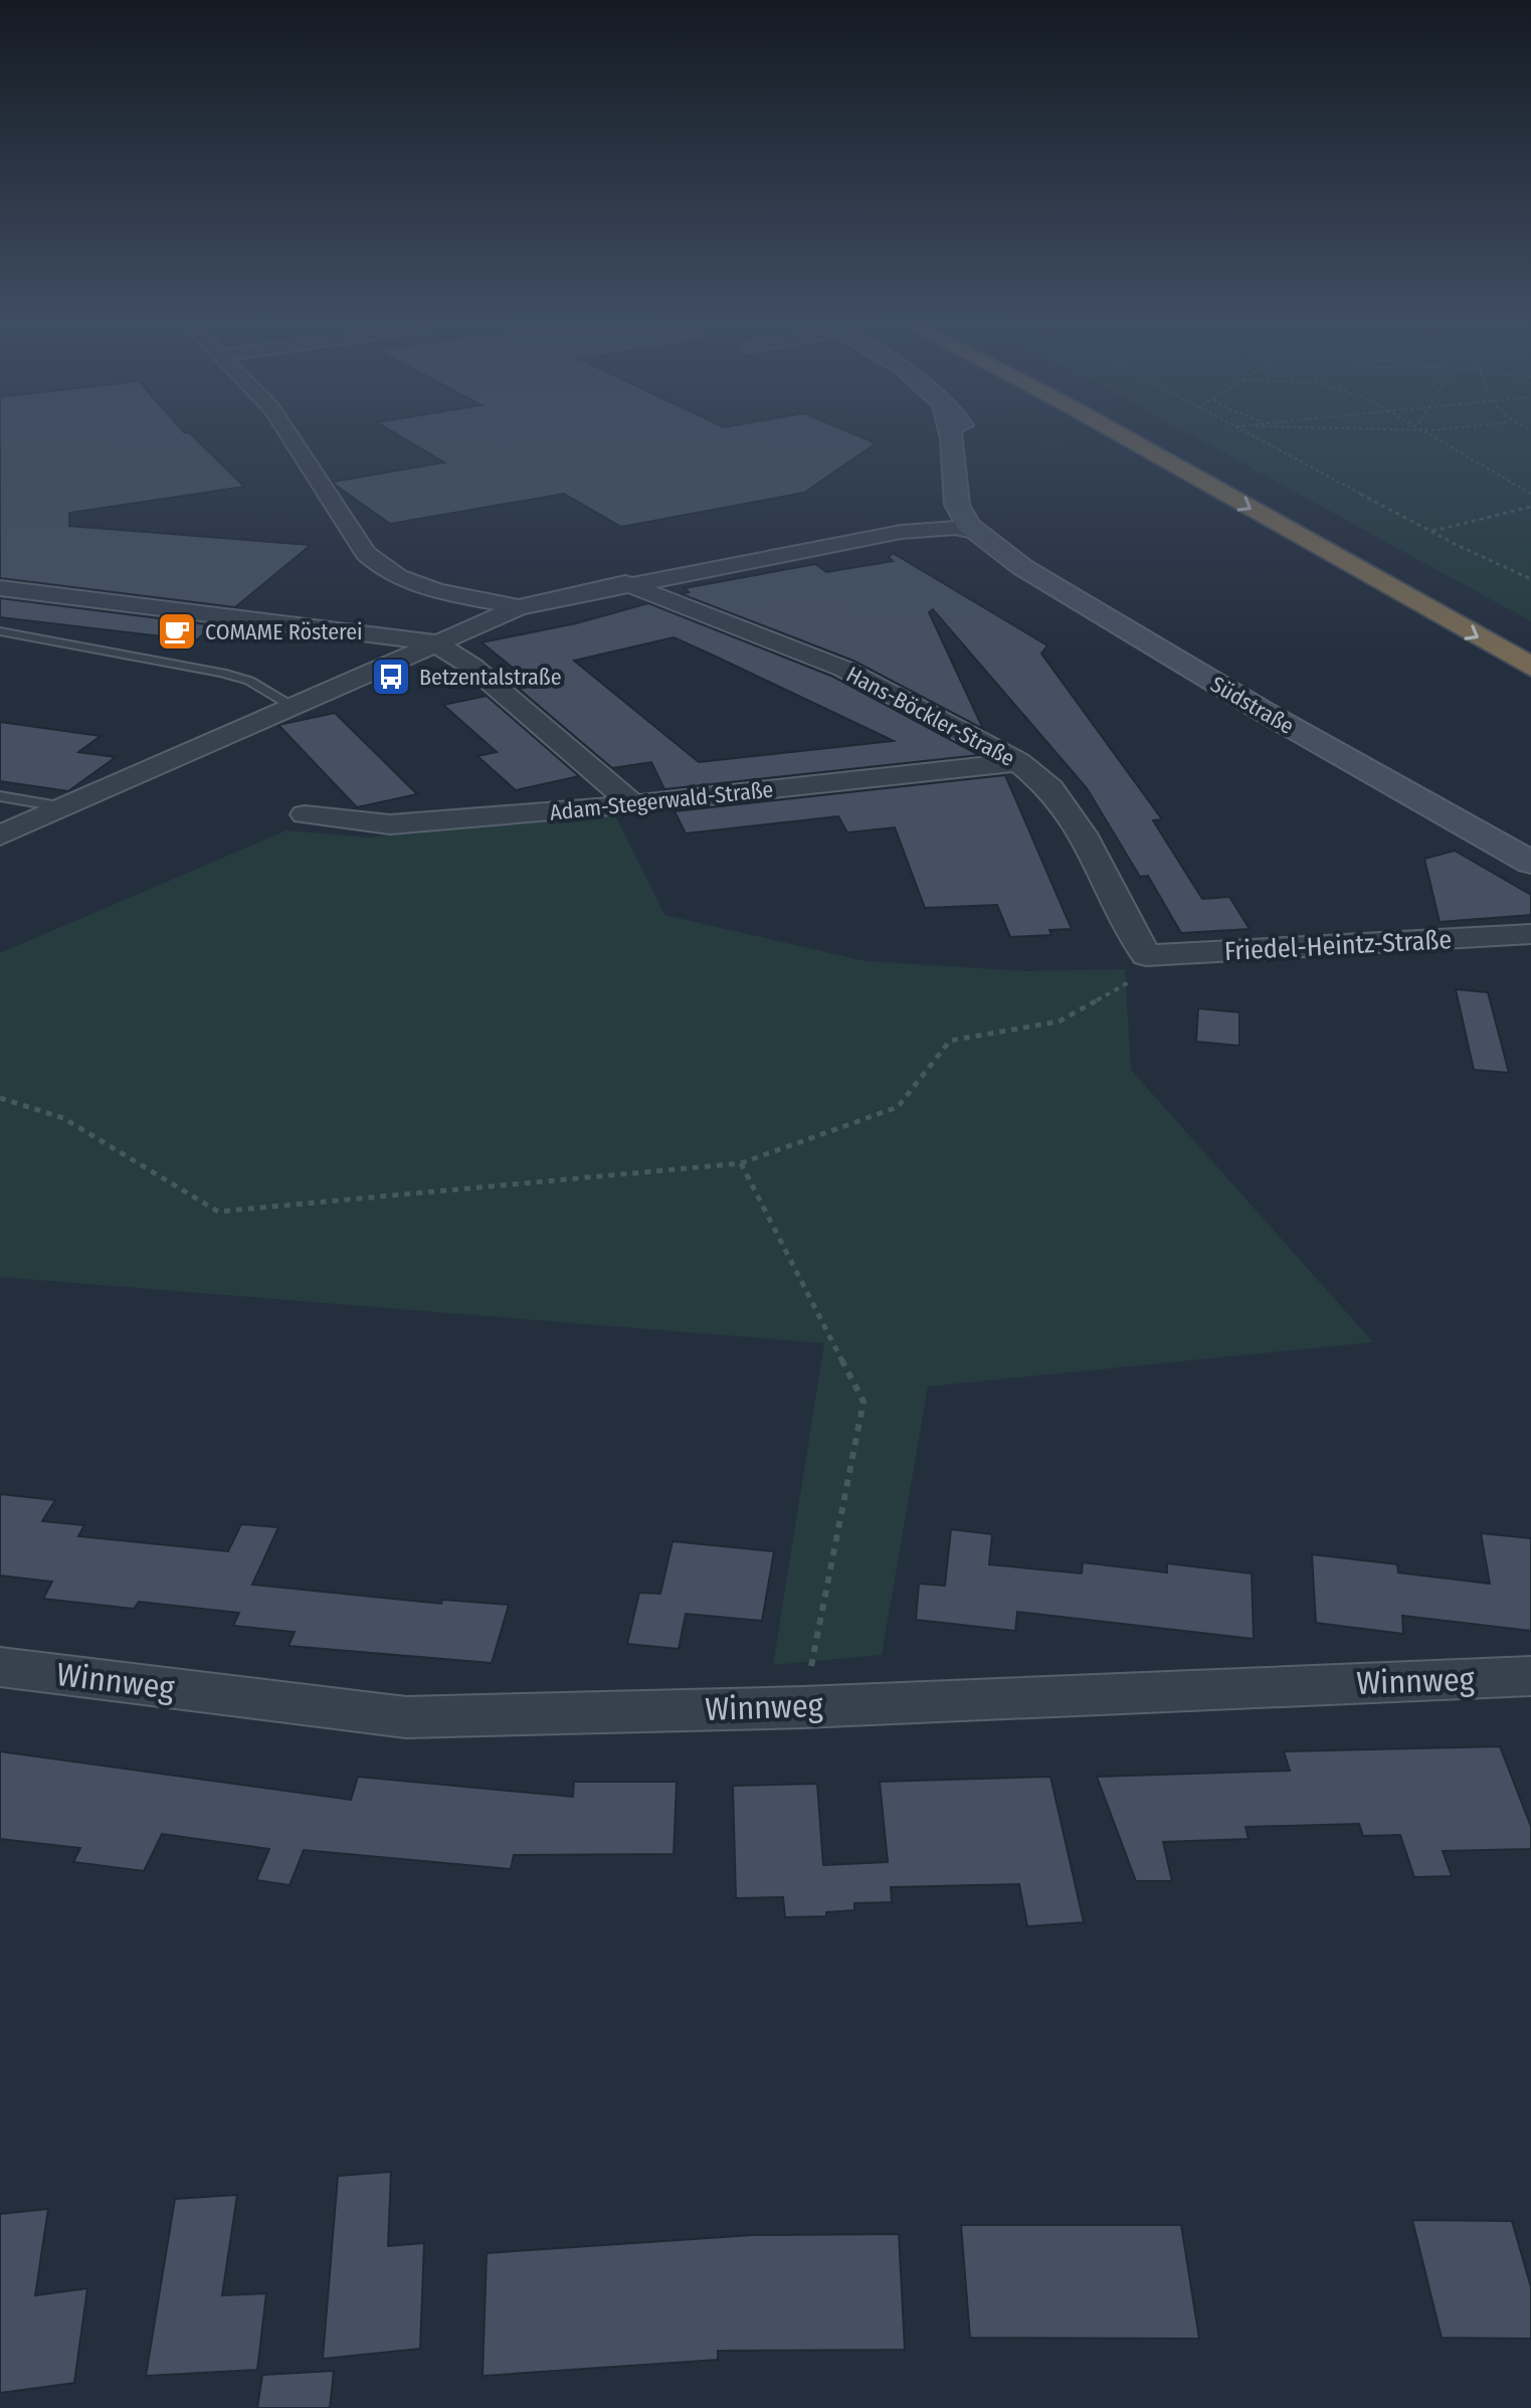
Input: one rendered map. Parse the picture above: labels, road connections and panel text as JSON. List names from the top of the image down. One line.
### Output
{"streets":{"street":["Südstraße","Hans-Böckler-Straße","Adam-Stegerwald-Straße","Friedel-Heintz-Straße","Winnweg"]},"crossings":[["Hans-Böckler-Straße","Adam-Stegerwald-Straße"],["Hans-Böckler-Straße","Friedel-Heintz-Straße"]],"places":{"cafe":["COMAME Rösterei"],"bus stop":["Betzentalstraße"]}}
